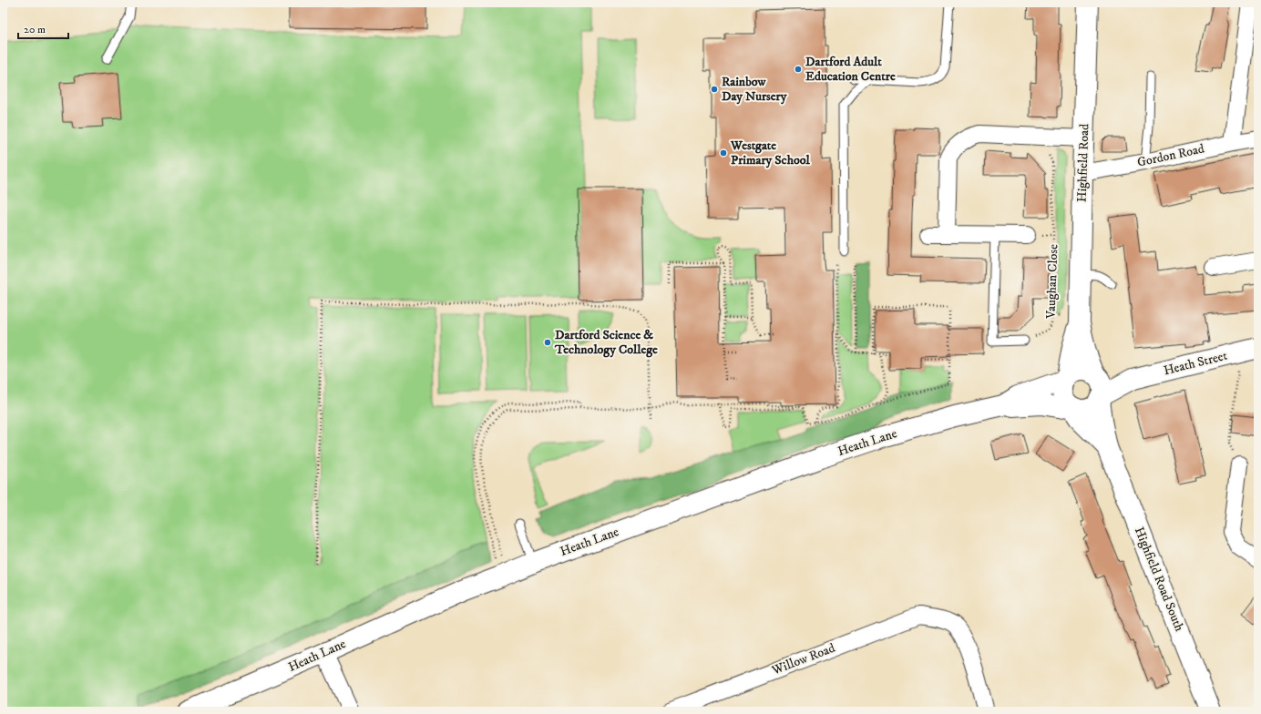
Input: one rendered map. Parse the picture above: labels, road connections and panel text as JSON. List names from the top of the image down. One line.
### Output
{"streets":{"street":["Gordon Road","Highfield Road","Heath Street","Heath Lane","Highfield Road South","Willow Road"],"path":["Vaughan Close"]},"crossings":[["Gordon Road","Highfield Road"],["Highfield Road","Heath Street"],["Highfield Road","Heath Lane"],["Highfield Road","Highfield Road South"],["Heath Street","Heath Lane"],["Heath Street","Highfield Road South"],["Heath Lane","Highfield Road South"]],"places":["Dartford Adult Education Centre","Rainbow Day Nursery","Westgate Primary School","Dartford Science & Technology College"],"scale_bar":"20 m"}
